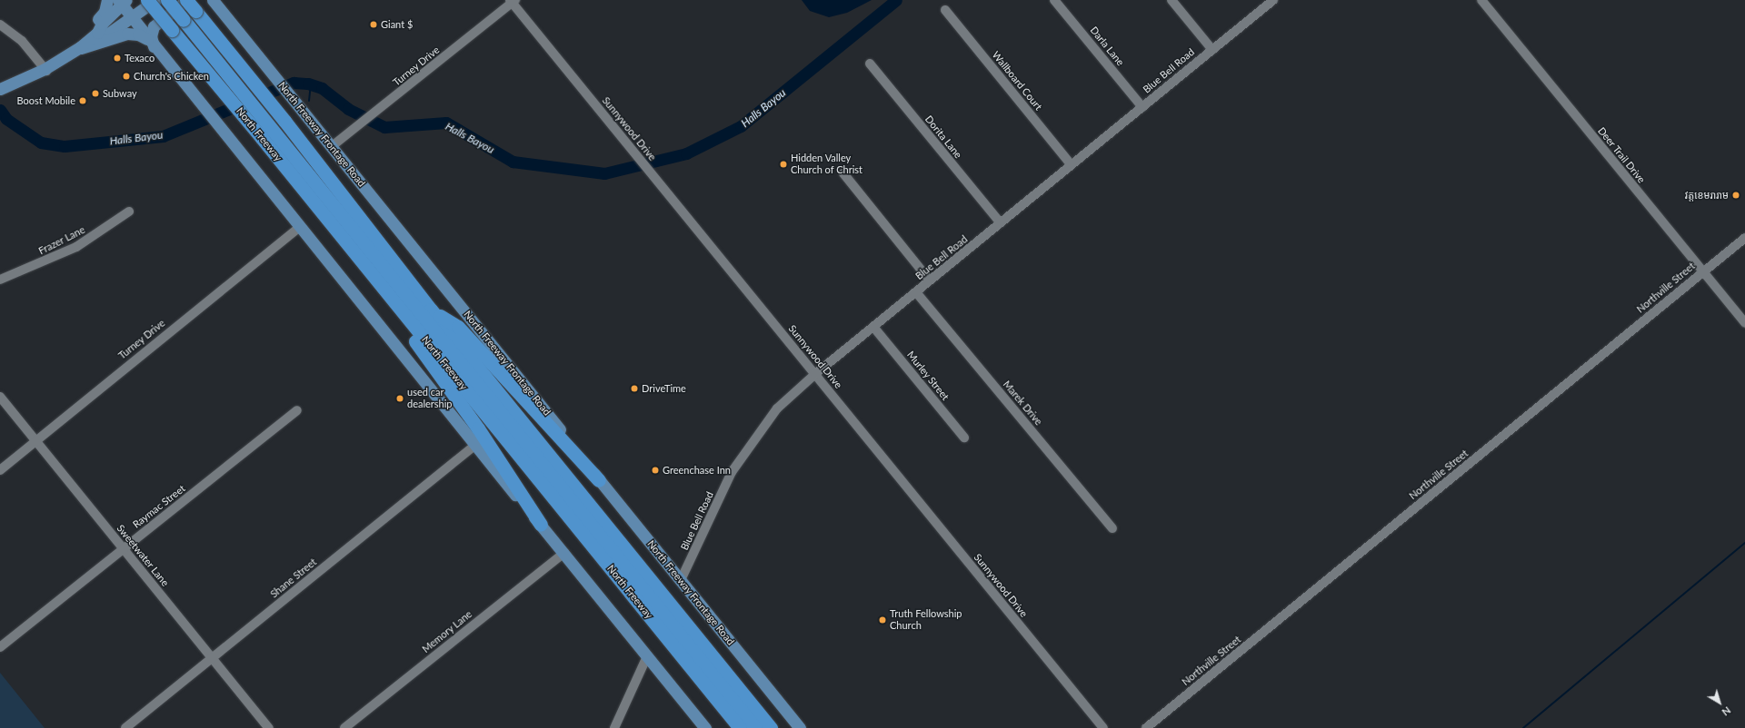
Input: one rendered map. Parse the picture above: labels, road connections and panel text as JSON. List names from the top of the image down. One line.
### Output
{"streets":{"highway":["North Freeway"],"main road":["North Freeway Frontage Road"],"street":["Darla Lane","Turney Drive","Blue Bell Road","Wallboard Court","Sunnywood Drive","Dorita Lane","Deer Trail Drive","Frazer Lane","Northville Street","Murley Street","Marek Drive","Raymac Street","Sweetwater Lane","Shane Street","Memory Lane"]},"crossings":[["Darla Lane","Blue Bell Road"],["Turney Drive","Sunnywood Drive"],["Turney Drive","North Freeway Frontage Road"],["Turney Drive","Sweetwater Lane"],["Blue Bell Road","Wallboard Court"],["Blue Bell Road","Sunnywood Drive"],["Blue Bell Road","North Freeway Frontage Road"],["Blue Bell Road","Dorita Lane"],["Blue Bell Road","Murley Street"],["Blue Bell Road","Marek Drive"],["Deer Trail Drive","Northville Street"],["Raymac Street","Sweetwater Lane"],["Sweetwater Lane","Shane Street"]],"water":["Halls Bayou"],"places":["Giant $","Texaco","Church's Chicken","Subway","Boost Mobile","Hidden Valley Church of Christ","វត្តខេមរារាម","DriveTime","used car dealership","Greenchase Inn","Truth Fellowship Church"],"north":"bottom right"}
